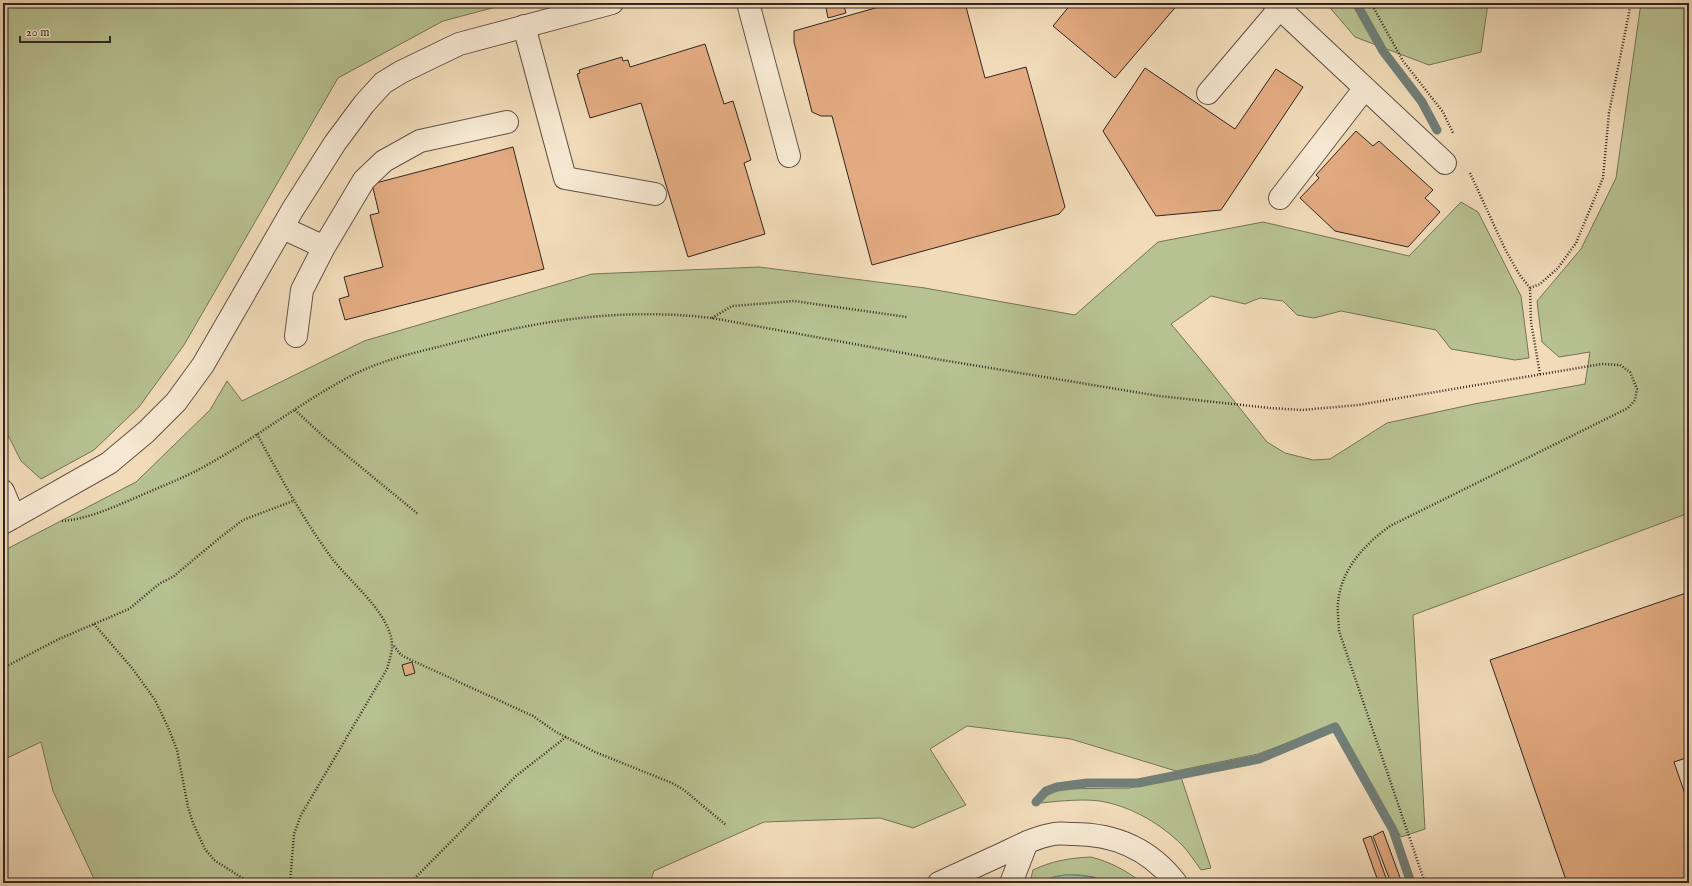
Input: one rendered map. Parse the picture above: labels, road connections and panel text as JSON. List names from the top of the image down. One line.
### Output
{"scale_bar":"20 m"}
